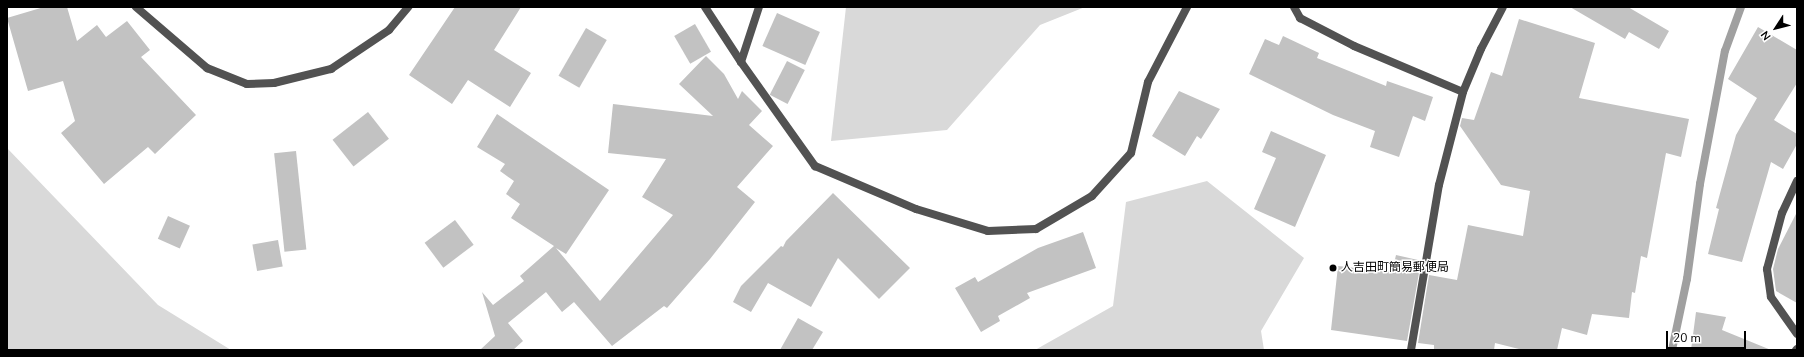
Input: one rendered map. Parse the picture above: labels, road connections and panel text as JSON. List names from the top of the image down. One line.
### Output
{"places":["人吉田町簡易郵便局"],"scale_bar":"20 m","north":"bottom left"}
